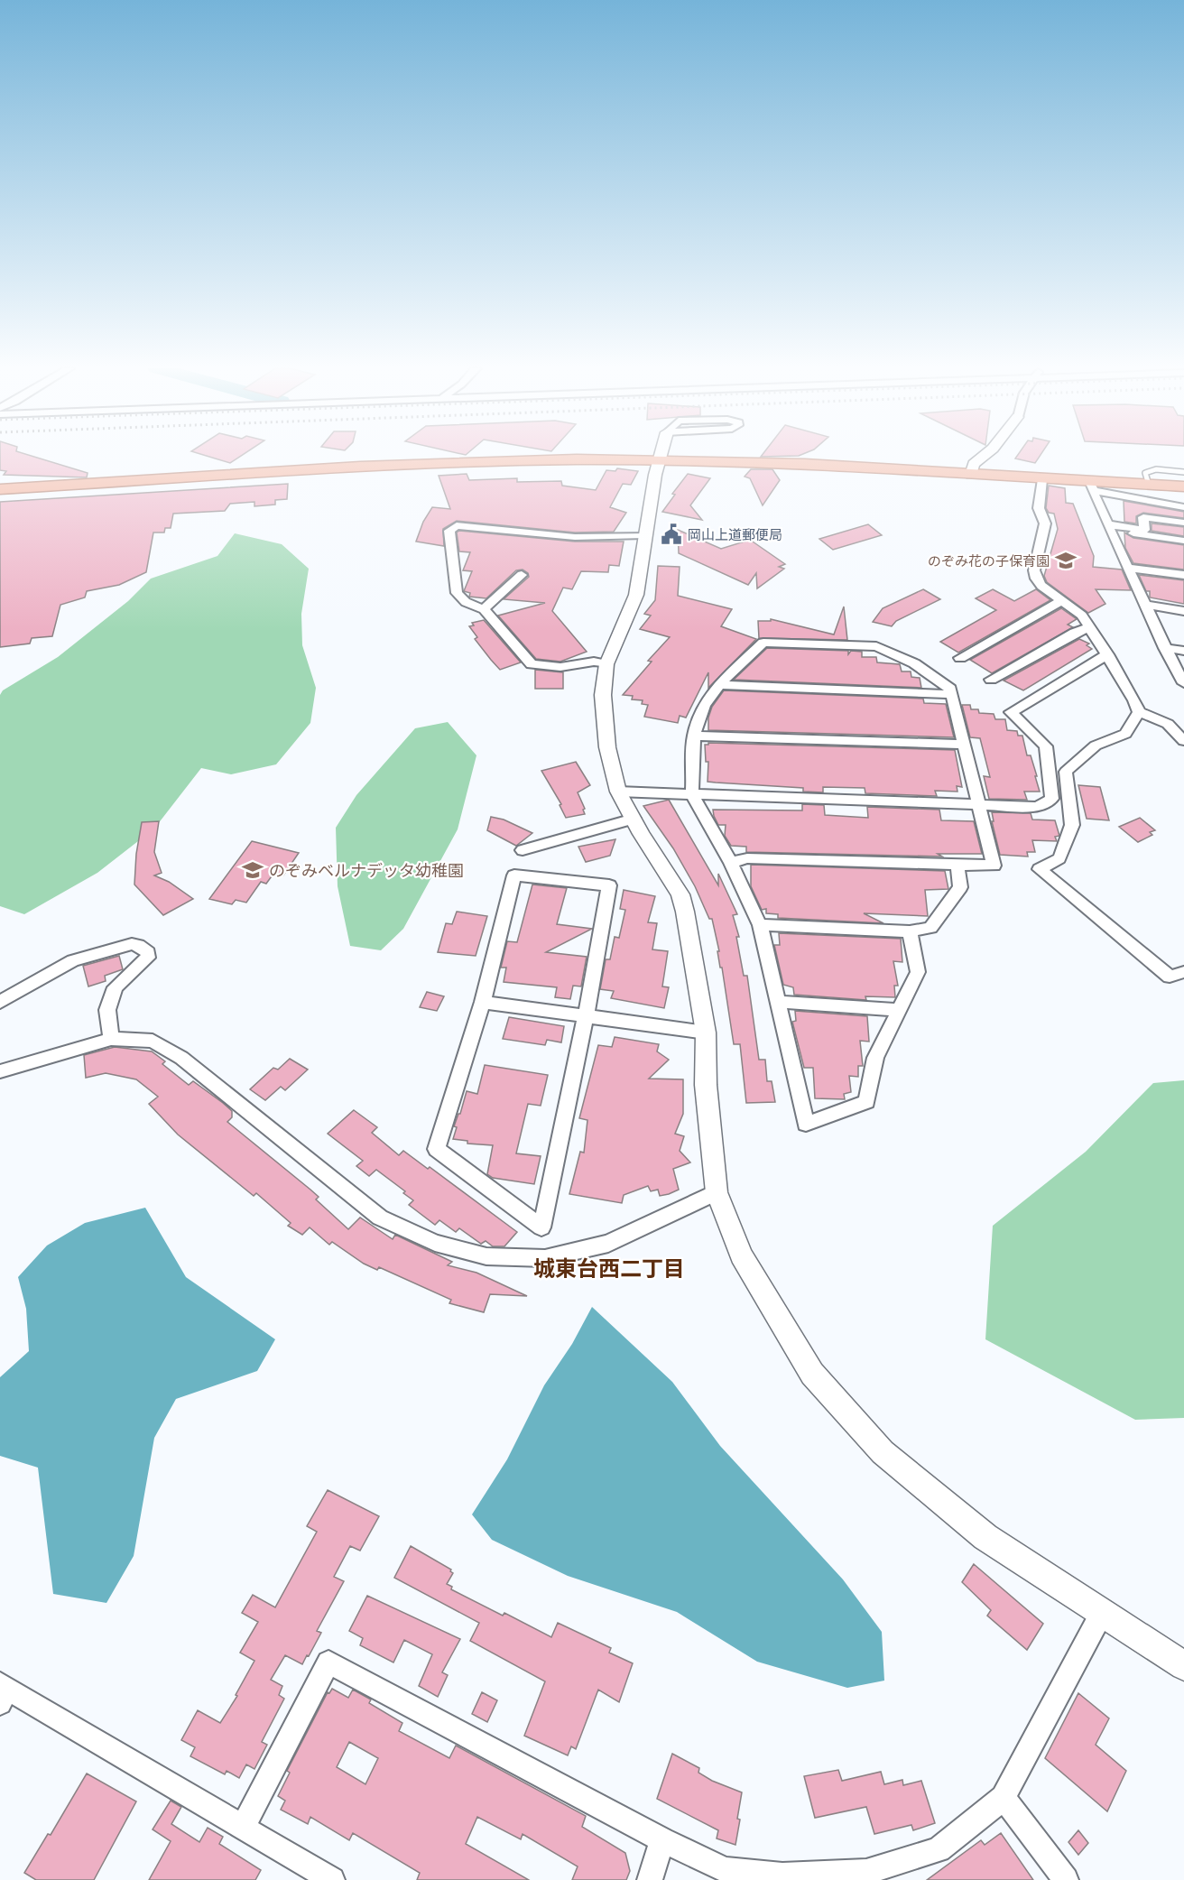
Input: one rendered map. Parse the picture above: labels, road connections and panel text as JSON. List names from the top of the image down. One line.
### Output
{"districts":["城東台西二丁目"],"places":{"public building":["岡山上道郵便局"],"school or university":["のぞみ花の子保育園","のぞみベルナデッタ幼稚園"]}}
